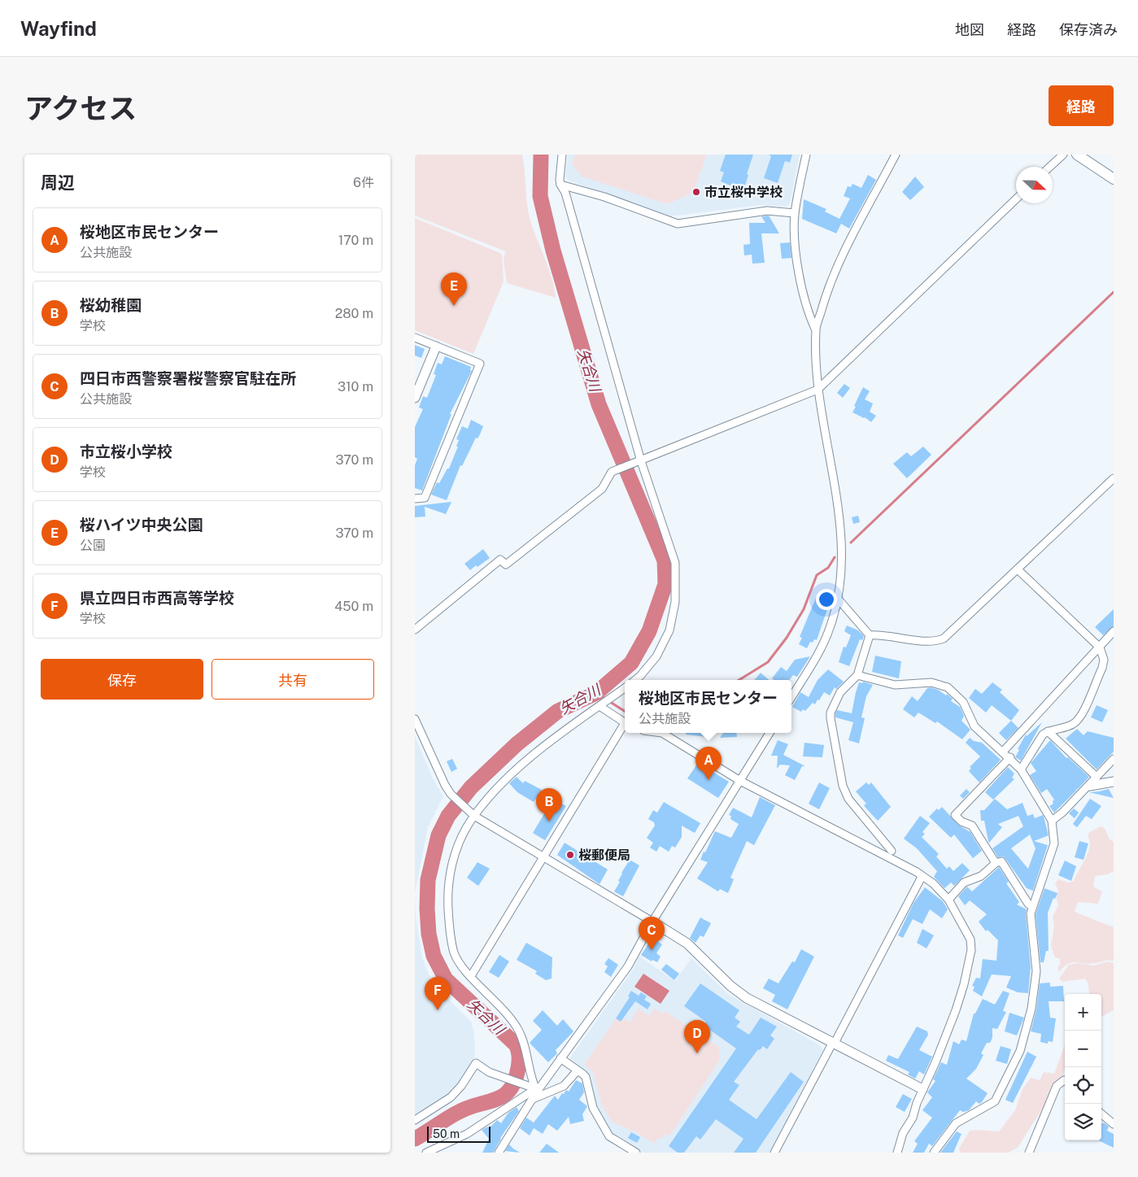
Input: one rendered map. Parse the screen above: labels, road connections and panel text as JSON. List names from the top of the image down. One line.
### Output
{"water":["矢合川"],"places":["市立桜中学校","桜郵便局"],"scale_bar":"50 m","north":"right","page":{"header":"Wayfind","nav":["地図","経路","保存済み"],"title":"アクセス","buttons":["経路",["保存","共有"]],"heading":["周辺","6件"],"list":[{"mark":"A","name":"桜地区市民センター","note":"公共施設","value":"170 m"},{"mark":"B","name":"桜幼稚園","note":"学校","value":"280 m"},{"mark":"C","name":"四日市西警察署桜警察官駐在所","note":"公共施設","value":"310 m"},{"mark":"D","name":"市立桜小学校","note":"学校","value":"370 m"},{"mark":"E","name":"桜ハイツ中央公園","note":"公園","value":"370 m"},{"mark":"F","name":"県立四日市西高等学校","note":"学校","value":"450 m"}],"pins":["E","A","B","C","F","D"],"popup":["桜地区市民センター","公共施設"],"map_buttons":["+","−"],"scale":"50 m"}}
